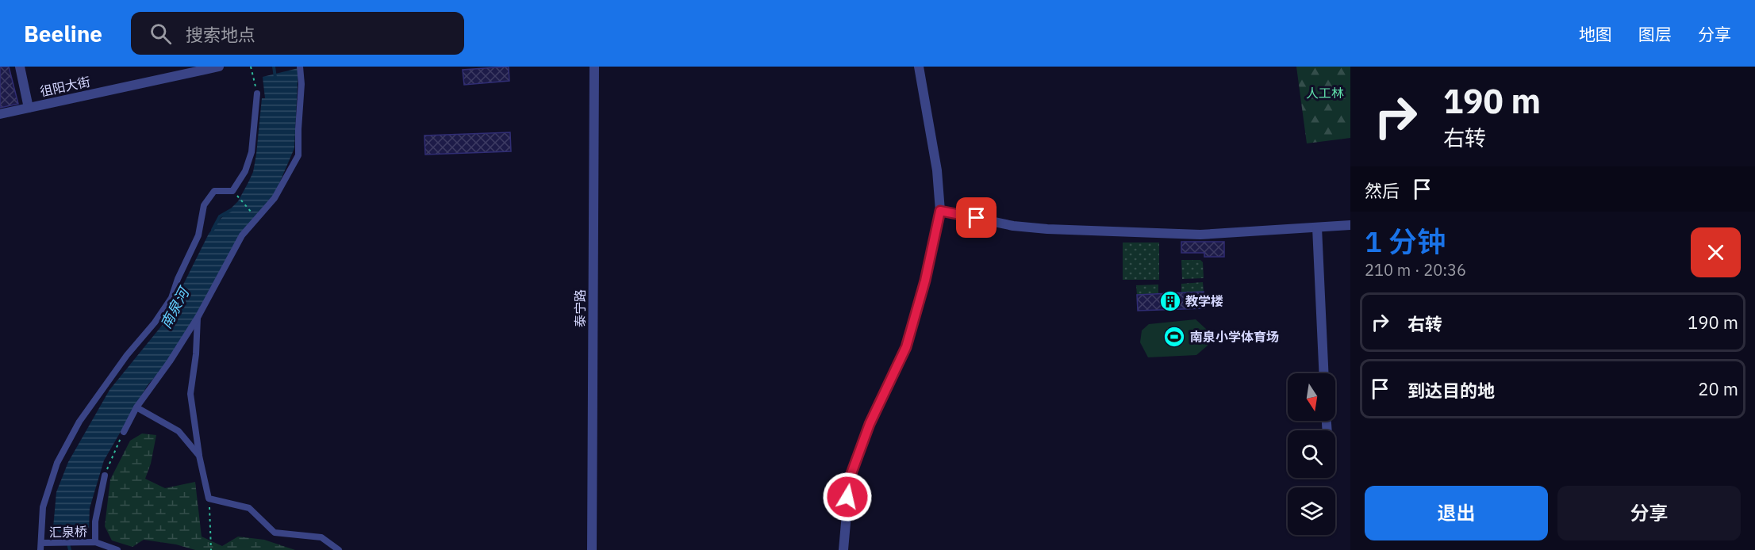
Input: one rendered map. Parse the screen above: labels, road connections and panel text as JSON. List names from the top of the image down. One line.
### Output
{"streets":{"street":["徂阳大街","泰宁路"],"lane":["汇泉桥"]},"water":["南泉河"],"parks":["人工林"],"places":{"building":["教学楼"],"sports":["南泉小学体育场"]},"north":"bottom","page":{"header":"Beeline","search":"搜索地点","nav":["地图","图层","分享"],"turn":["190 m","右转"],"then":"然后","heading":["1 分钟","210 m · 20:36"],"list":[{"name":"右转","value":"190 m"},{"name":"到达目的地","value":"20 m"}],"buttons":["退出","分享"]}}
